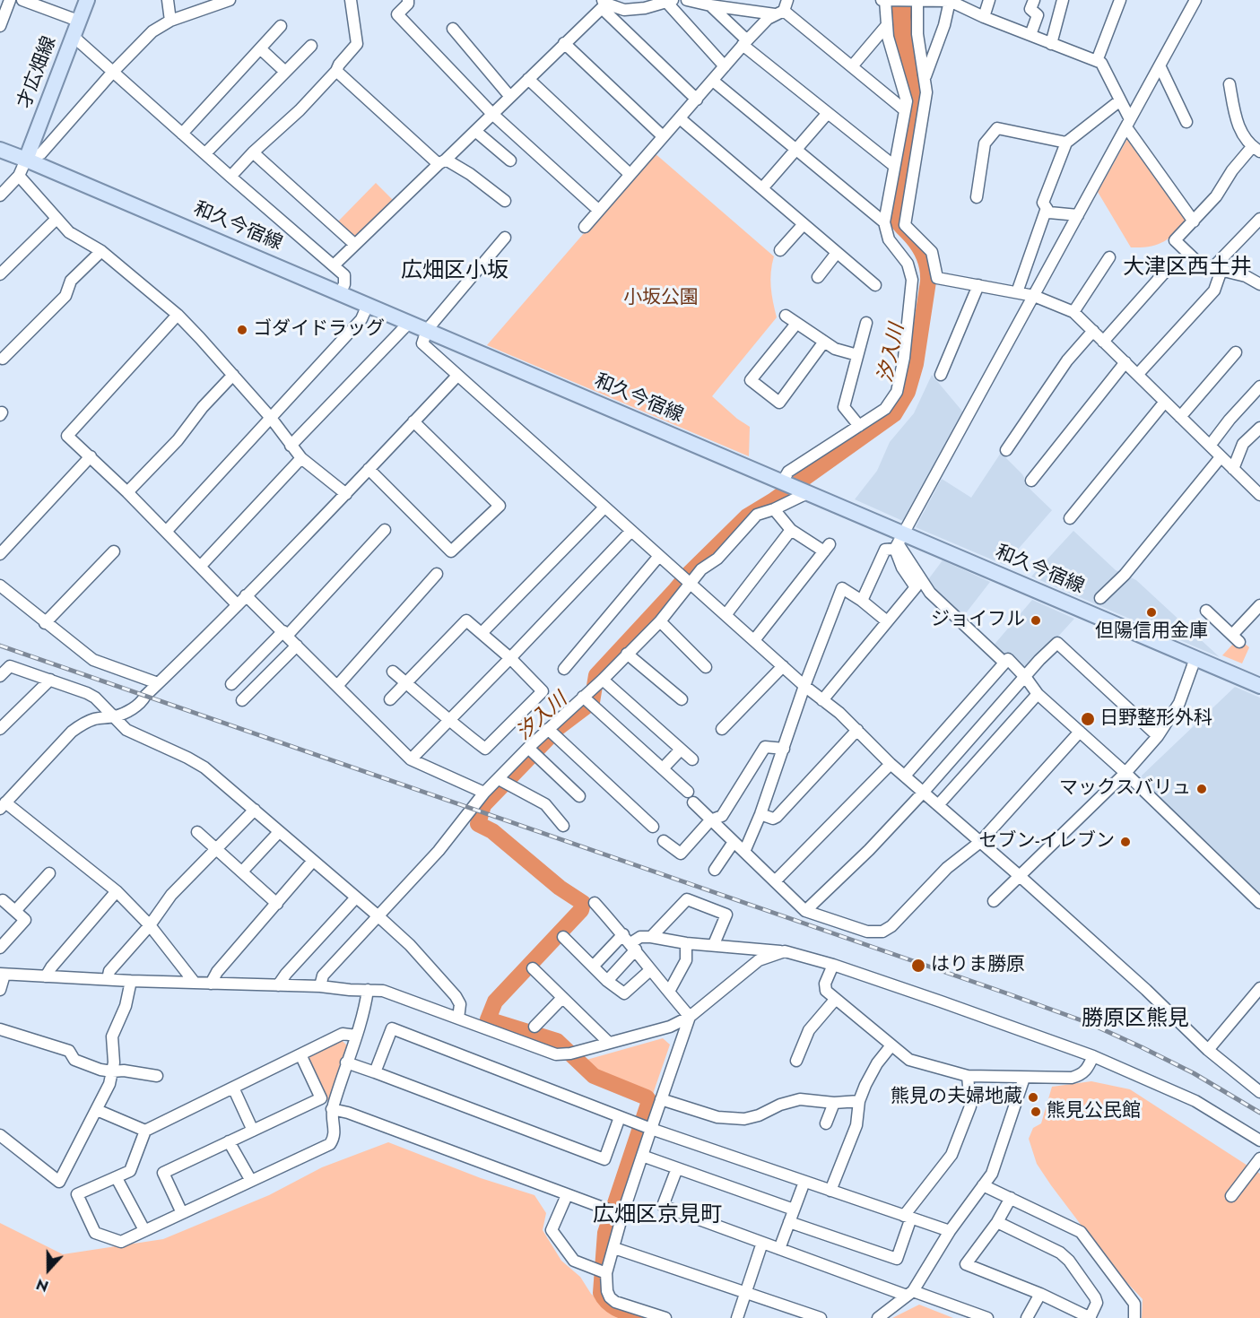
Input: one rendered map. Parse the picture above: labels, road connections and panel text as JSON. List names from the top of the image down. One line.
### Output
{"streets":{"main road":["才広畑線","和久今宿線"]},"crossings":[["才広畑線","和久今宿線"]],"districts":["大津区西土井","広畑区小坂","勝原区熊見","広畑区京見町"],"water":["汐入川"],"parks":["小坂公園"],"places":["ゴダイドラッグ","但陽信用金庫","ジョイフル","日野整形外科","マックスバリュ","セブン-イレブン","はりま勝原","熊見の夫婦地蔵","熊見公民館"],"north":"bottom"}
